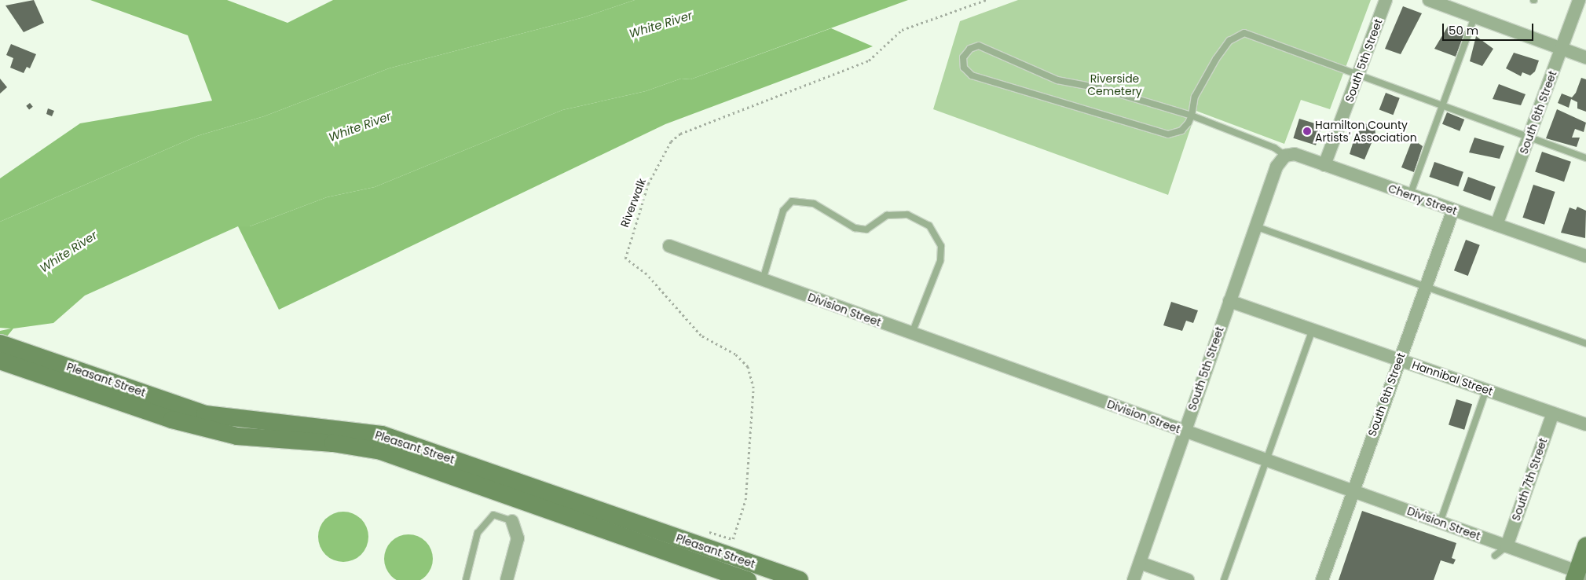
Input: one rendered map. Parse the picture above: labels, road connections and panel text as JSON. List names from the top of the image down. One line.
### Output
{"streets":{"street":["South 5th Street","South 6th Street","Cherry Street","Division Street","Hannibal Street","Pleasant Street","South 7th Street"],"path":["Riverwalk"]},"crossings":[["South 5th Street","Cherry Street"],["South 5th Street","Division Street"],["South 5th Street","Hannibal Street"],["South 6th Street","Cherry Street"],["South 6th Street","Division Street"],["South 6th Street","Hannibal Street"],["Division Street","South 7th Street"],["Hannibal Street","South 7th Street"]],"water":["White River"],"parks":["Riverside Cemetery"],"places":["Hamilton County Artists' Association"],"scale_bar":"50 m"}
